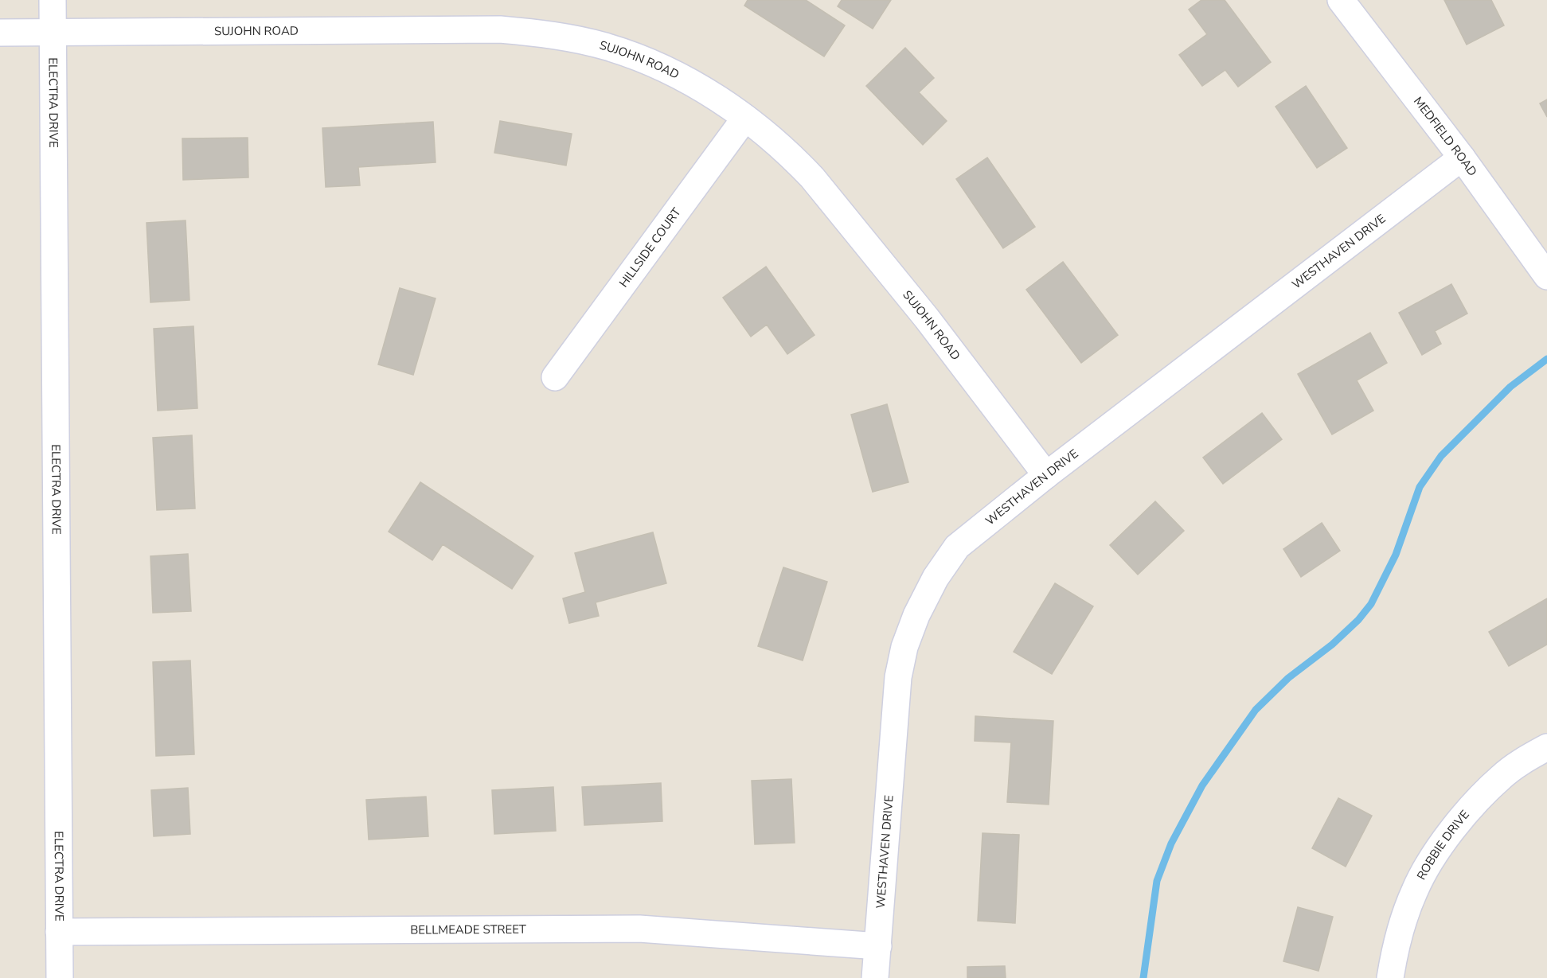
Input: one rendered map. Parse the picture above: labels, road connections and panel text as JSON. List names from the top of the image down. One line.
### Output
{"streets":{"street":["SUJOHN ROAD","ELECTRA DRIVE","MEDFIELD ROAD","HILLSIDE COURT","WESTHAVEN DRIVE","ROBBIE DRIVE","BELLMEADE STREET"]},"crossings":[["SUJOHN ROAD","ELECTRA DRIVE"],["SUJOHN ROAD","HILLSIDE COURT"],["SUJOHN ROAD","WESTHAVEN DRIVE"],["ELECTRA DRIVE","BELLMEADE STREET"],["MEDFIELD ROAD","WESTHAVEN DRIVE"],["WESTHAVEN DRIVE","BELLMEADE STREET"]]}
